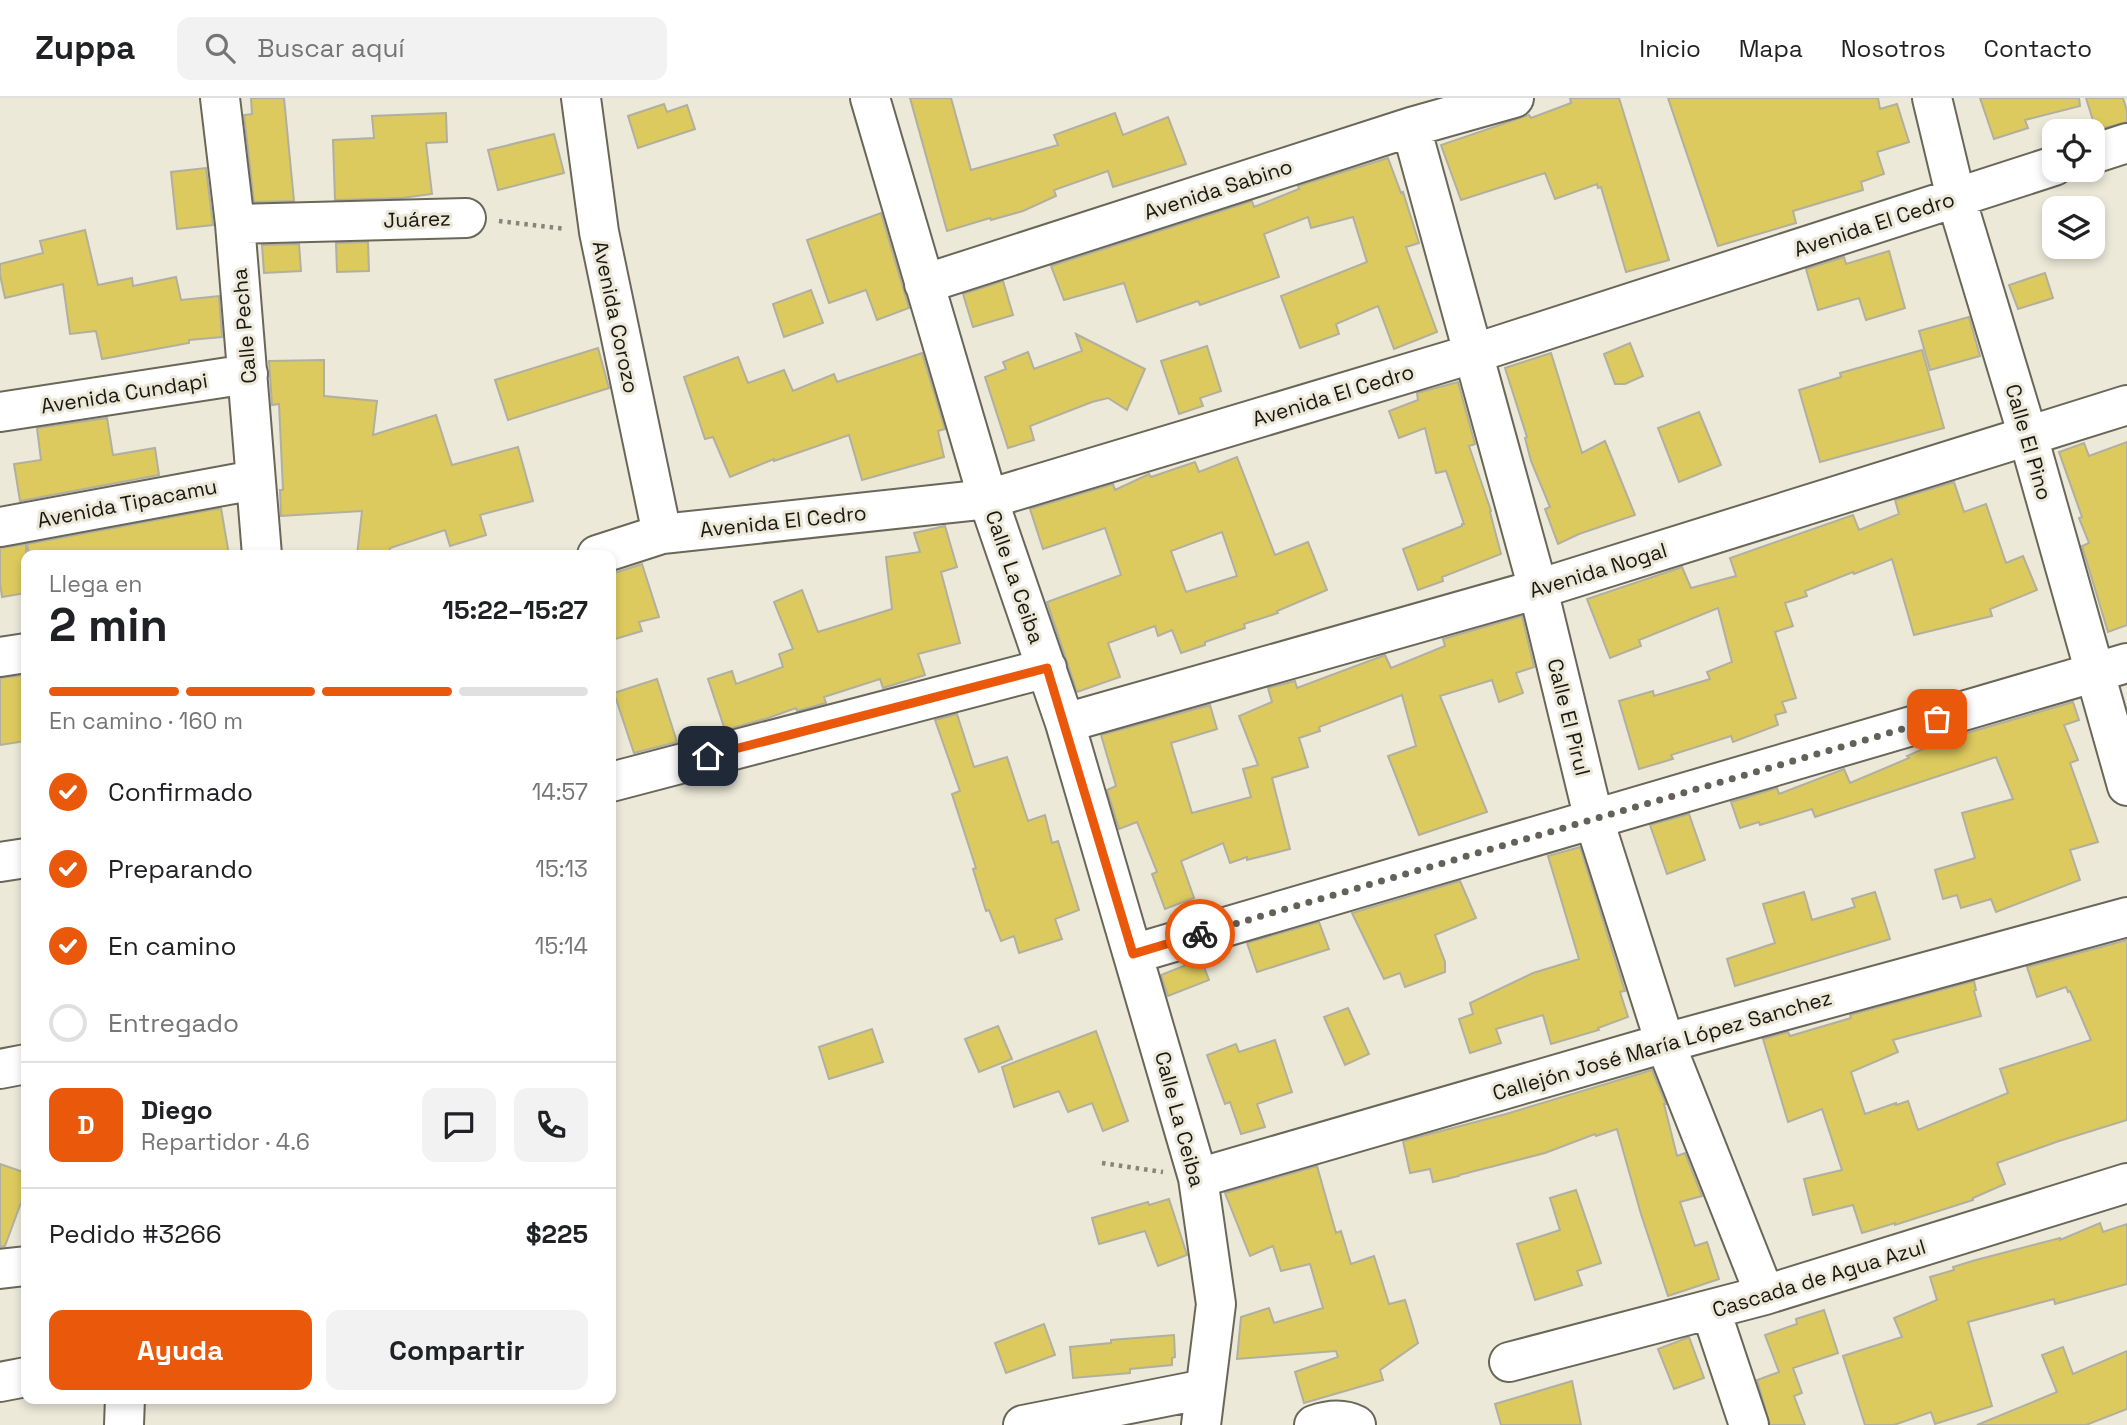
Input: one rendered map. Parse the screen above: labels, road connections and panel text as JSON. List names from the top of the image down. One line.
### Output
{"streets":{"street":["Avenida Sabino","Juárez","Avenida El Cedro","Avenida Corozo","Calle Pecha","Avenida Cundapi","Calle El Pino","Avenida Tipacamu","Avenida Nogal","Calle La Ceiba","Calle El Pirul","Callejón José María López Sanchez","Cascada de Agua Azul"]},"crossings":[["Avenida Sabino","Calle La Ceiba"],["Avenida Sabino","Calle El Pirul"],["Juárez","Avenida Corozo"],["Juárez","Calle Pecha"],["Avenida El Cedro","Avenida Corozo"],["Avenida El Cedro","Calle El Pino"],["Avenida El Cedro","Calle La Ceiba"],["Avenida El Cedro","Calle El Pirul"],["Calle Pecha","Avenida Cundapi"],["Calle Pecha","Avenida Tipacamu"],["Calle El Pino","Avenida Nogal"],["Avenida Nogal","Calle La Ceiba"],["Avenida Nogal","Calle El Pirul"],["Calle La Ceiba","Callejón José María López Sanchez"],["Calle El Pirul","Callejón José María López Sanchez"],["Calle El Pirul","Cascada de Agua Azul"]],"page":{"header":"Zuppa","search":"Buscar aquí","nav":["Inicio","Mapa","Nosotros","Contacto"],"heading":["2 min","Llega en","15:22–15:27"],"panel":["Diego","Repartidor · 4.6","Pedido #3266","$225"],"bar":"En camino · 160 m","list":[["Confirmado","14:57"],["Preparando","15:13"],["En camino","15:14"],"Entregado"],"round":"D","buttons":["Ayuda","Compartir"]}}
